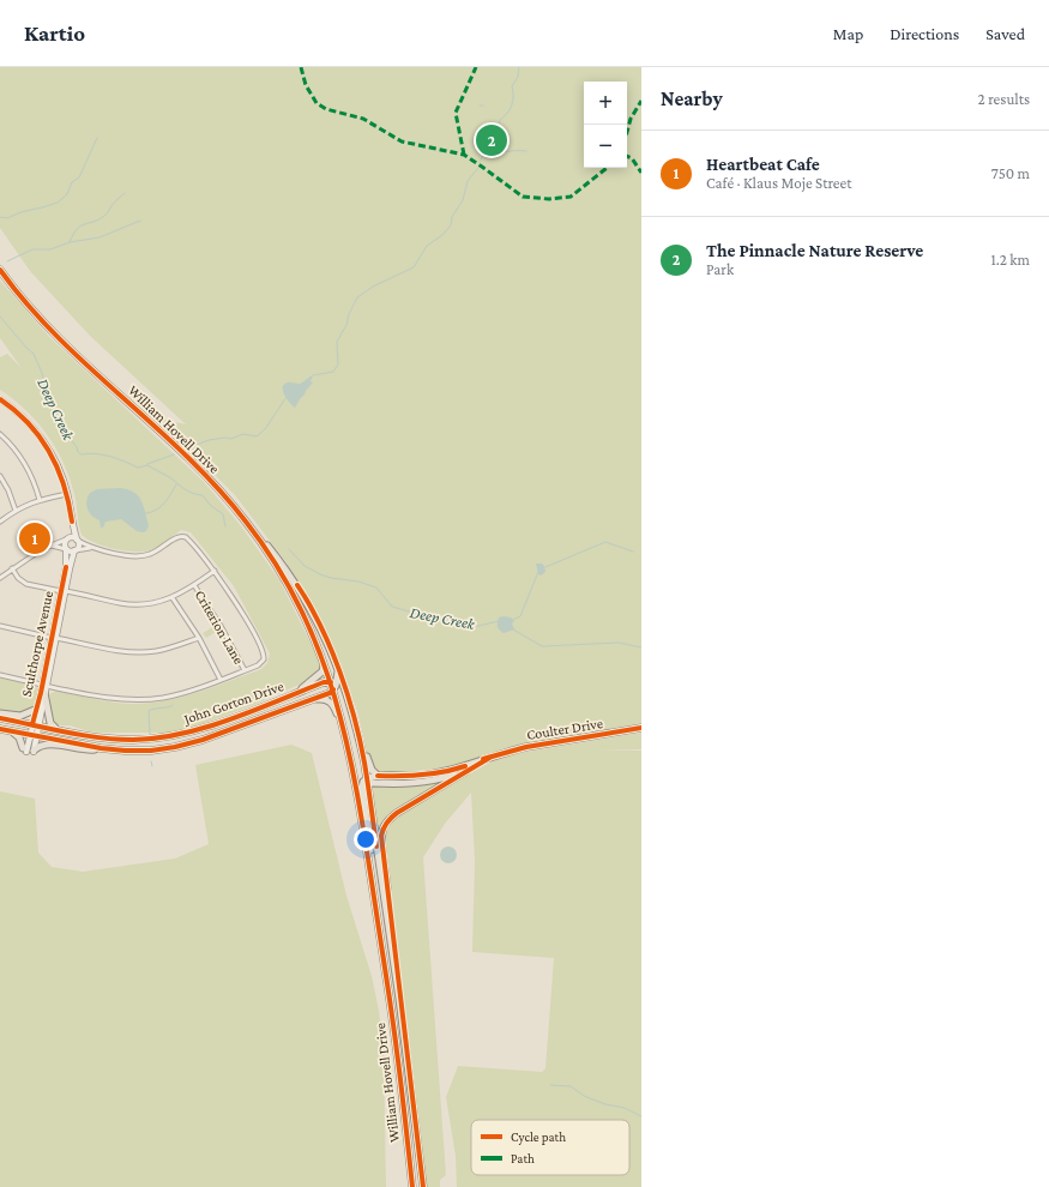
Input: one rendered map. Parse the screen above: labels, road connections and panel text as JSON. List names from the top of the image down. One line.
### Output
{"streets":{"main road":["William Hovell Drive","John Gorton Drive","Coulter Drive"],"street":["Criterion Lane","Sculthorpe Avenue"]},"crossings":[["William Hovell Drive","John Gorton Drive"],["William Hovell Drive","Coulter Drive"],["Sculthorpe Avenue","John Gorton Drive"]],"water":["Deep Creek"],"legend":["Cycle path","Path"],"page":{"header":"Kartio","nav":["Map","Directions","Saved"],"heading":["Nearby","2 results"],"map_buttons":["+","−"],"pins":["2","1"],"list":[{"mark":"1","name":"Heartbeat Cafe","note":"Café · Klaus Moje Street","value":"750 m"},{"mark":"2","name":"The Pinnacle Nature Reserve","note":"Park","value":"1.2 km"}]}}
